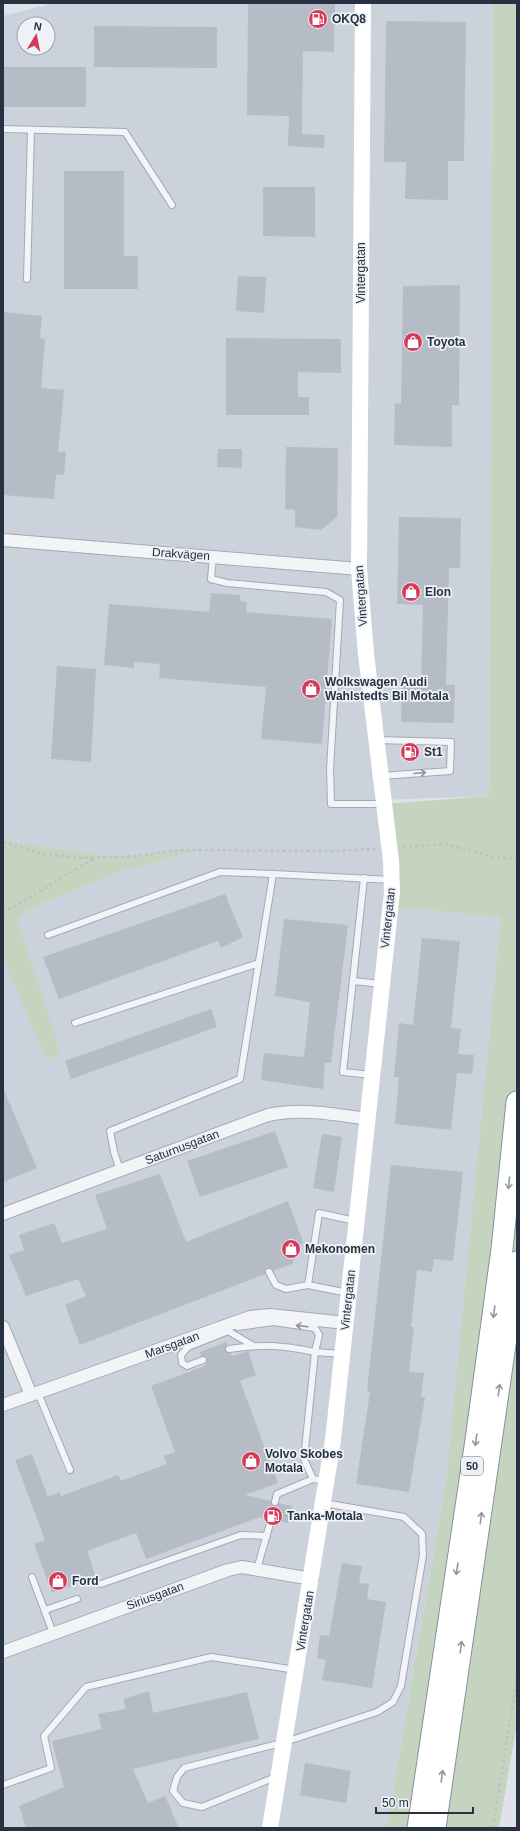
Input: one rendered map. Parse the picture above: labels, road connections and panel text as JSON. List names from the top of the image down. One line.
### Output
{"streets":{"highway":["50"],"street":["Vintergatan","Drakvägen","Saturnusgatan","Marsgatan","Siriusgatan"]},"crossings":[["Vintergatan","Drakvägen"],["Vintergatan","Saturnusgatan"],["Vintergatan","Marsgatan"],["Vintergatan","Siriusgatan"]],"places":{"fuel station":["OKQ8","St1","Tanka-Motala"],"shop":["Toyota","Elon","Wolkswagen Audi Wahlstedts Bil Motala","Mekonomen","Volvo Skobes Motala","Ford"]},"scale_bar":"50 m","north":"top"}
